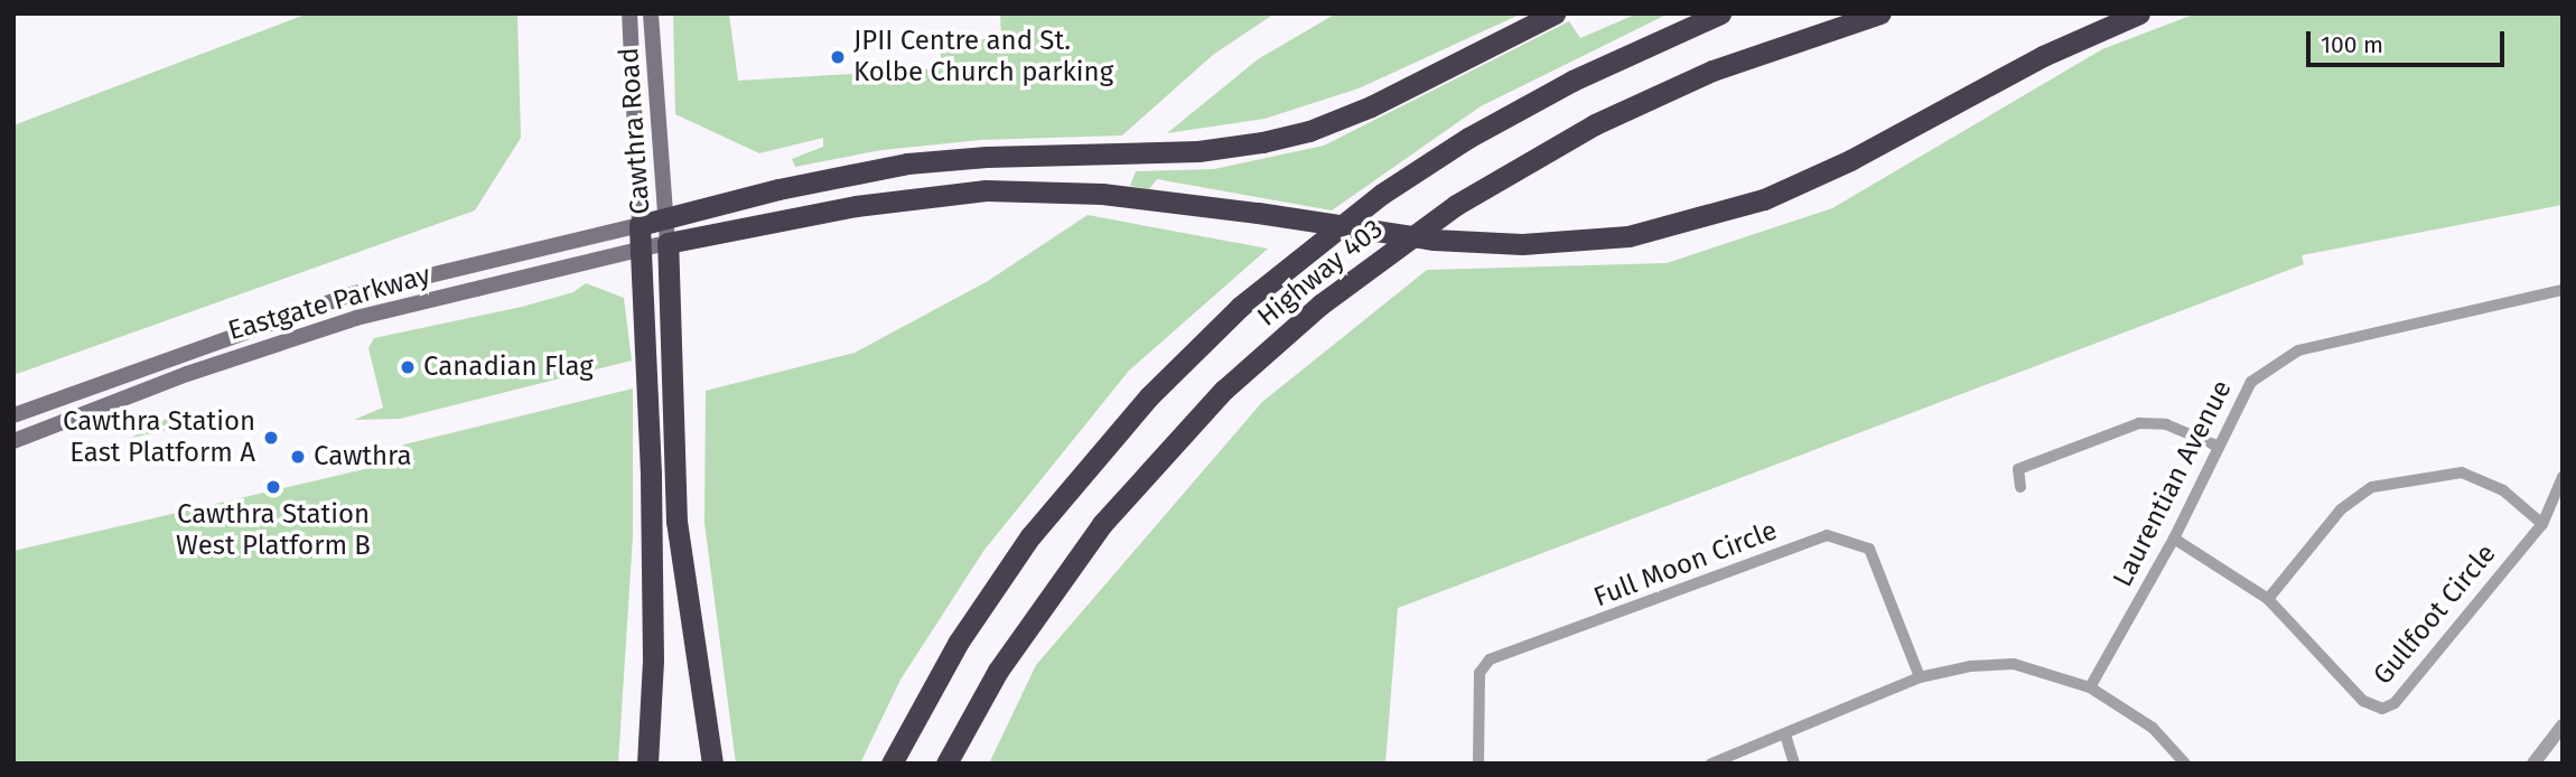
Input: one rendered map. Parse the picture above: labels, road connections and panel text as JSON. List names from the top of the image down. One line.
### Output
{"streets":{"highway":["Highway 403"],"main road":["Cawthra Road","Eastgate Parkway"],"street":["Laurentian Avenue","Full Moon Circle","Gullfoot Circle"]},"crossings":[["Cawthra Road","Eastgate Parkway"],["Laurentian Avenue","Gullfoot Circle"]],"places":["JPII Centre and St. Kolbe Church parking","Canadian Flag","Cawthra Station East Platform A","Cawthra","Cawthra Station West Platform B"],"scale_bar":"100 m"}
